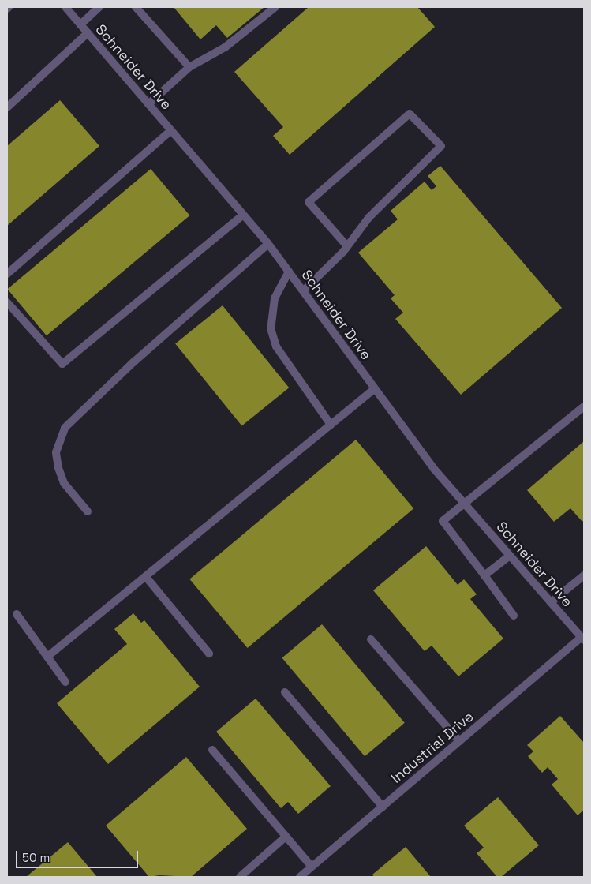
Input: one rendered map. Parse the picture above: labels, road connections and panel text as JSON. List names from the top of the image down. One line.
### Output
{"streets":{"lane":["Schneider Drive","Industrial Drive"]},"crossings":[["Schneider Drive","Industrial Drive"]],"scale_bar":"50 m"}
